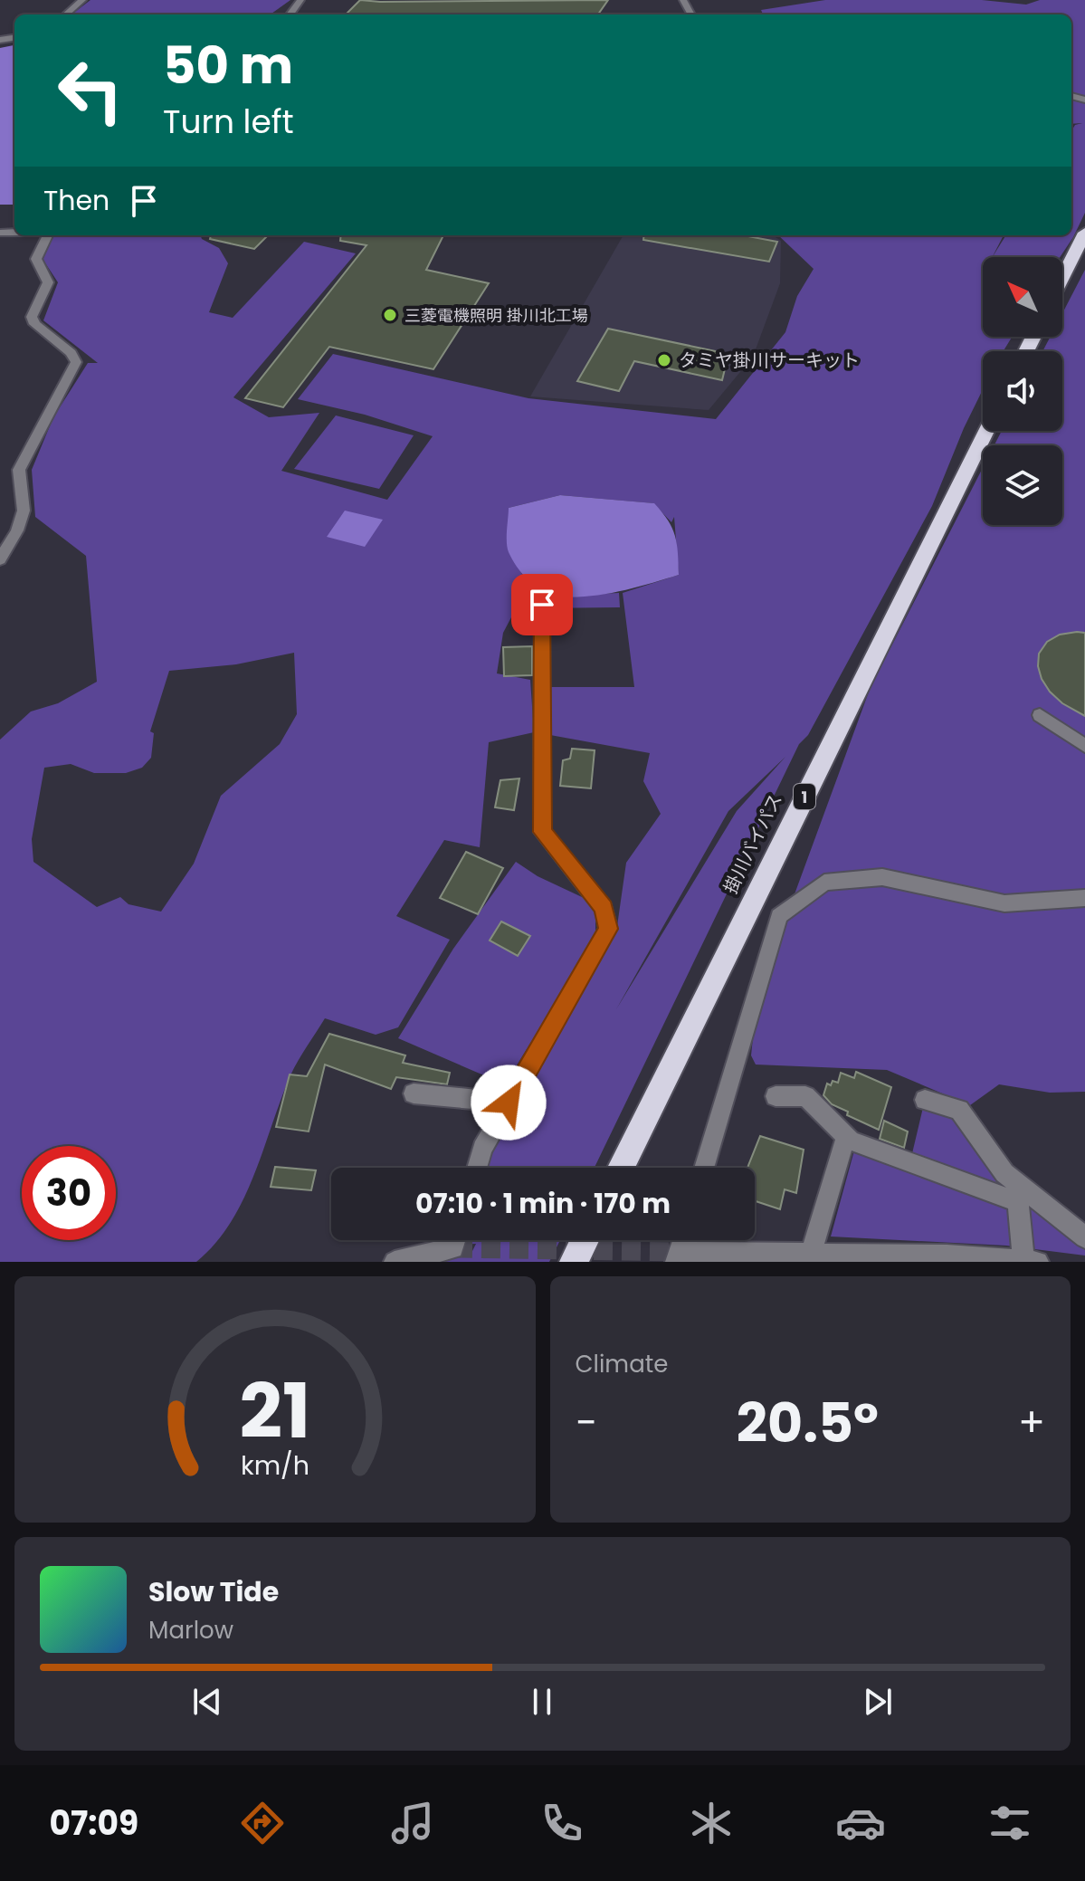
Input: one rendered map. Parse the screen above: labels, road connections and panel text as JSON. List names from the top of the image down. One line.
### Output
{"streets":{"highway":["1","掛川バイパス"]},"places":["三菱電機照明 掛川北工場","タミヤ掛川サーキット"],"north":"top left","page":{"turn":["50 m","Turn left"],"then":"Then","limit":"30","trip":"07:10 · 1 min · 170 m","tile":"Climate","heat":["−","20.5°","+"],"song":["Slow Tide","Marlow"],"tabs":"07:09","gauge":["21","km/h"]}}
